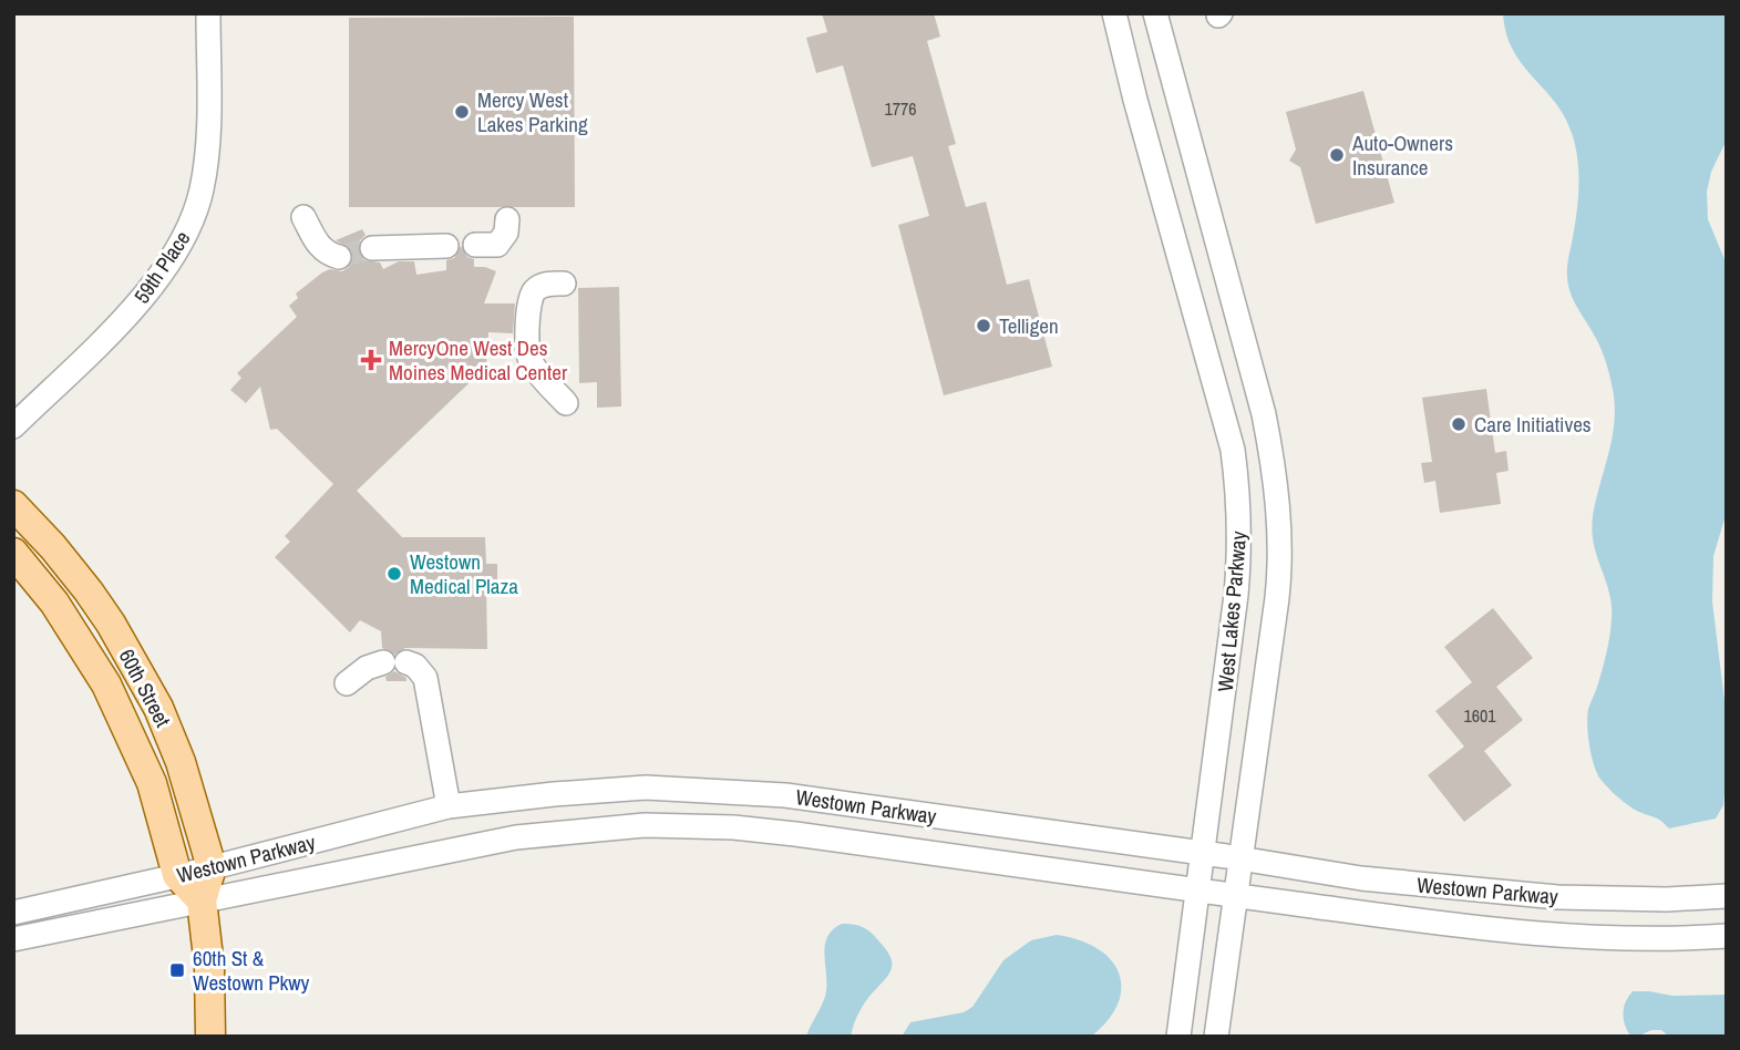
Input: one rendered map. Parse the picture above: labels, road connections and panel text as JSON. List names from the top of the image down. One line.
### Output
{"streets":{"main road":["60th Street"],"street":["59th Place","West Lakes Parkway","Westown Parkway"]},"crossings":[["West Lakes Parkway","Westown Parkway"],["60th Street","Westown Parkway"]],"places":{"other":["Mercy West Lakes Parking","Auto-Owners Insurance","Telligen","Care Initiatives","Westown Medical Plaza"],"health":["MercyOne West Des Moines Medical Center"],"transit":["60th St & Westown Pkwy"]},"house_numbers":["1776","1601"]}
